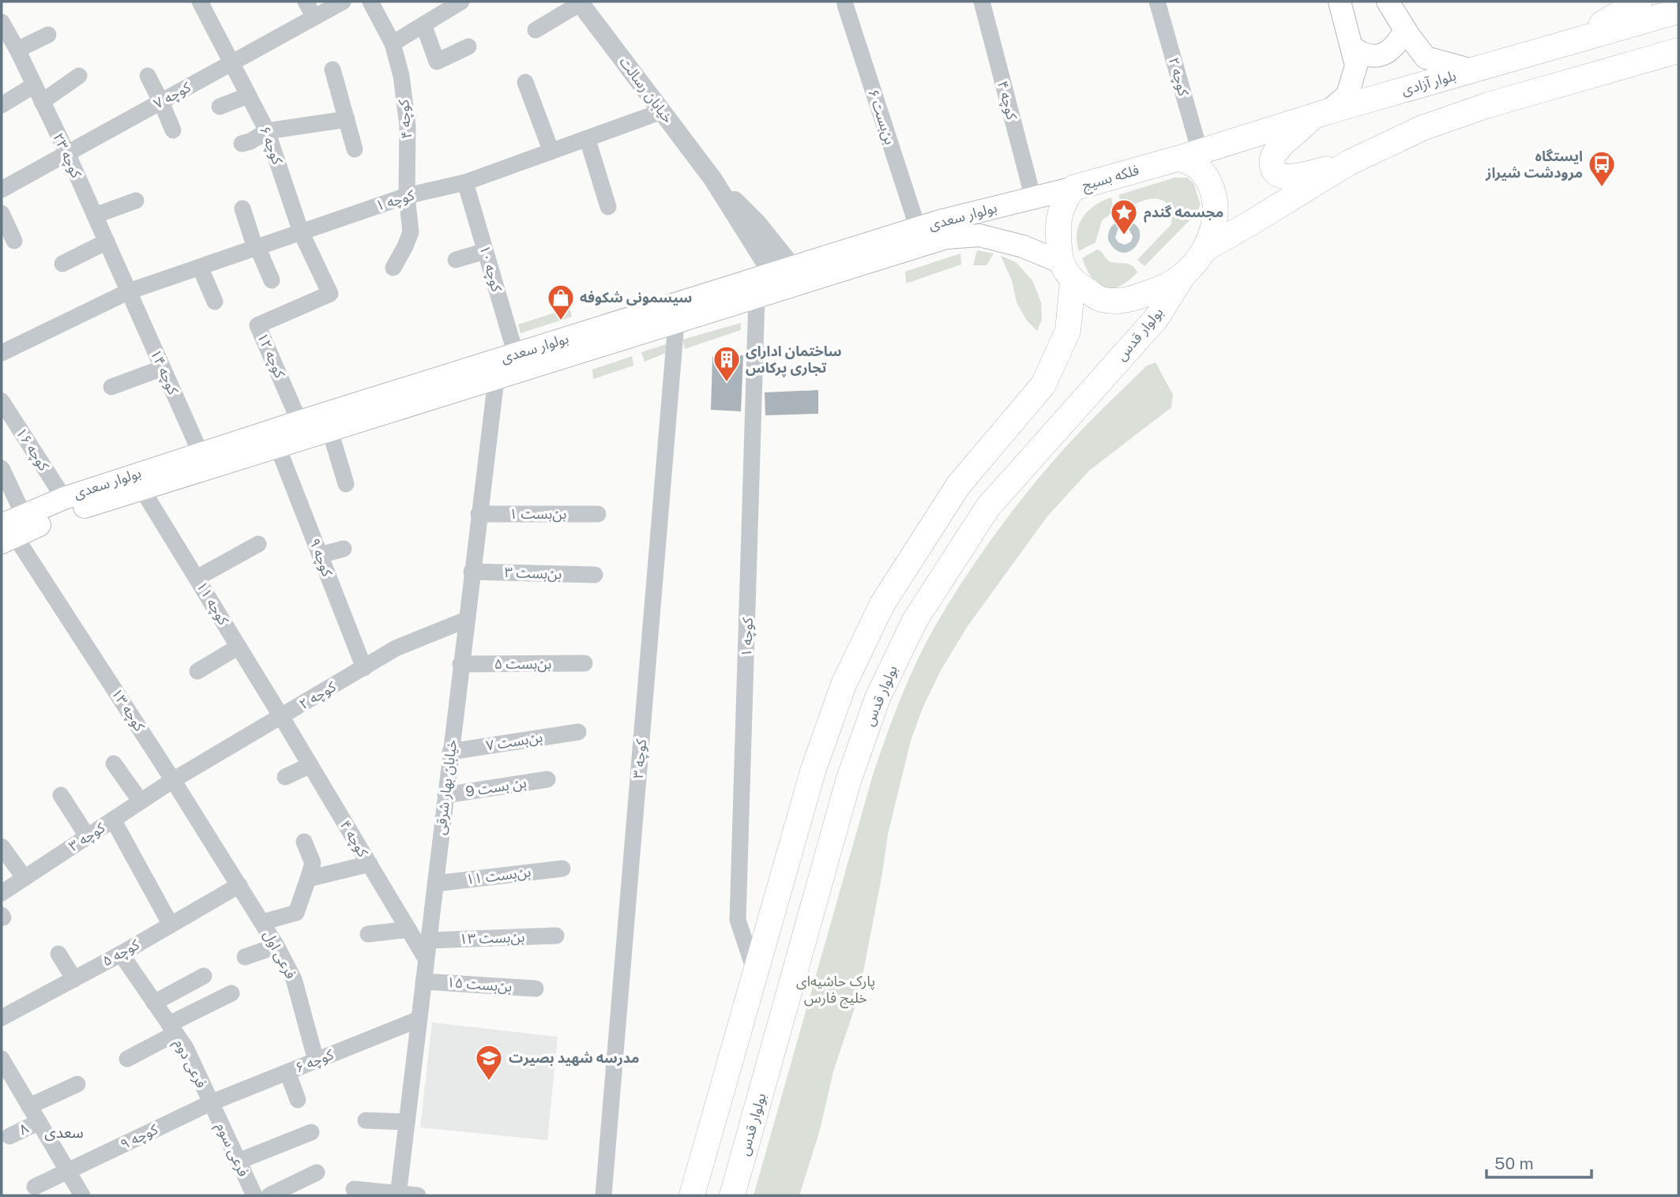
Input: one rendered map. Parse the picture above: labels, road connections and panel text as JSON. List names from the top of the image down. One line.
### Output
{"streets":{"main road":["بلوار آزادی","فلکه بسیج","بولوار سعدی","بولوار قدس"],"street":["کوچه ۲","خیابان رسالت","کوچه ۷","کوچه ۴","بن‌بست ۶","کوچه ۶","کوچه ۲۳","کوچه ۱","کوچه ۱۰","کوچه ۱۲","کوچه ۱۴","کوچه ۱۶","بن‌بست ۱","کوچه ۹","بن‌بست ۳","کوچه ۱۱","بن‌بست ۵","کوچه ۱۳","بن‌بست ۷","کوچه ۳","خیابان بهار شرقی","بن بست 9","بن‌بست ۱۱","بن‌بست ۱۳","کوچه ۵","فرعی اول","بن‌بست ۱۵","فرعی دوم","۸","فرعی سوم"]},"crossings":[["کوچه ۲","بلوار آزادی"],["کوچه ۲","کوچه ۴"],["کوچه ۲","فلکه بسیج"],["کوچه ۲","بولوار سعدی"],["کوچه ۲","بولوار قدس"],["کوچه ۲","کوچه ۹"],["کوچه ۲","کوچه ۱۱"],["کوچه ۲","کوچه ۱۳"],["کوچه ۲","کوچه ۳"],["کوچه ۲","خیابان بهار شرقی"],["بلوار آزادی","فلکه بسیج"],["بلوار آزادی","بولوار سعدی"],["بلوار آزادی","بولوار قدس"],["خیابان رسالت","کوچه ۱"],["خیابان رسالت","بولوار سعدی"],["کوچه ۷","کوچه ۶"],["کوچه ۷","کوچه ۲۳"],["کوچه ۴","کوچه ۱"],["کوچه ۴","بولوار سعدی"],["کوچه ۴","کوچه ۱۱"],["کوچه ۴","خیابان بهار شرقی"],["بن‌بست ۶","بولوار سعدی"],["کوچه ۶","کوچه ۱"],["کوچه ۶","کوچه ۱۲"],["کوچه ۶","کوچه ۹"],["کوچه ۶","خیابان بهار شرقی"],["کوچه ۶","فرعی اول"],["کوچه ۶","فرعی دوم"],["کوچه ۶","فرعی سوم"],["کوچه ۲۳","کوچه ۱"],["کوچه ۲۳","کوچه ۱۴"],["فلکه بسیج","بولوار سعدی"],["فلکه بسیج","بولوار قدس"],["کوچه ۱","بولوار سعدی"],["کوچه ۱","کوچه ۱۰"],["کوچه ۱","کوچه ۱۲"],["کوچه ۱","کوچه ۱۴"],["بولوار سعدی","کوچه ۱۰"],["بولوار سعدی","بولوار قدس"],["بولوار سعدی","کوچه ۱۲"],["بولوار سعدی","کوچه ۱۴"],["بولوار سعدی","کوچه ۱۶"],["بولوار سعدی","کوچه ۹"],["بولوار سعدی","کوچه ۱۱"],["بولوار سعدی","کوچه ۱۳"],["بولوار سعدی","کوچه ۳"],["بولوار سعدی","خیابان بهار شرقی"],["بن‌بست ۱","خیابان بهار شرقی"],["کوچه ۹","فرعی دوم"],["کوچه ۹","فرعی سوم"],["بن‌بست ۳","خیابان بهار شرقی"],["بن‌بست ۵","خیابان بهار شرقی"],["کوچه ۱۳","کوچه ۳"],["کوچه ۱۳","کوچه ۵"],["کوچه ۱۳","فرعی اول"],["بن‌بست ۷","خیابان بهار شرقی"],["خیابان بهار شرقی","بن بست 9"],["خیابان بهار شرقی","بن‌بست ۱۱"],["خیابان بهار شرقی","بن‌بست ۱۳"],["خیابان بهار شرقی","بن‌بست ۱۵"],["کوچه ۵","فرعی اول"],["فرعی دوم","فرعی سوم"]],"districts":["سعدی"],"parks":["پارک حاشیه‌ای خلیج فارس"],"places":{"bus stop":["ایستگاه مرودشت شیراز"],"place":["مجسمه گندم"],"shop":["سیسمونی شکوفه"],"building":["ساختمان ادارای تجاری پرکاس"],"school or university":["مدرسه شهید بصیرت"]},"scale_bar":"50 m"}
